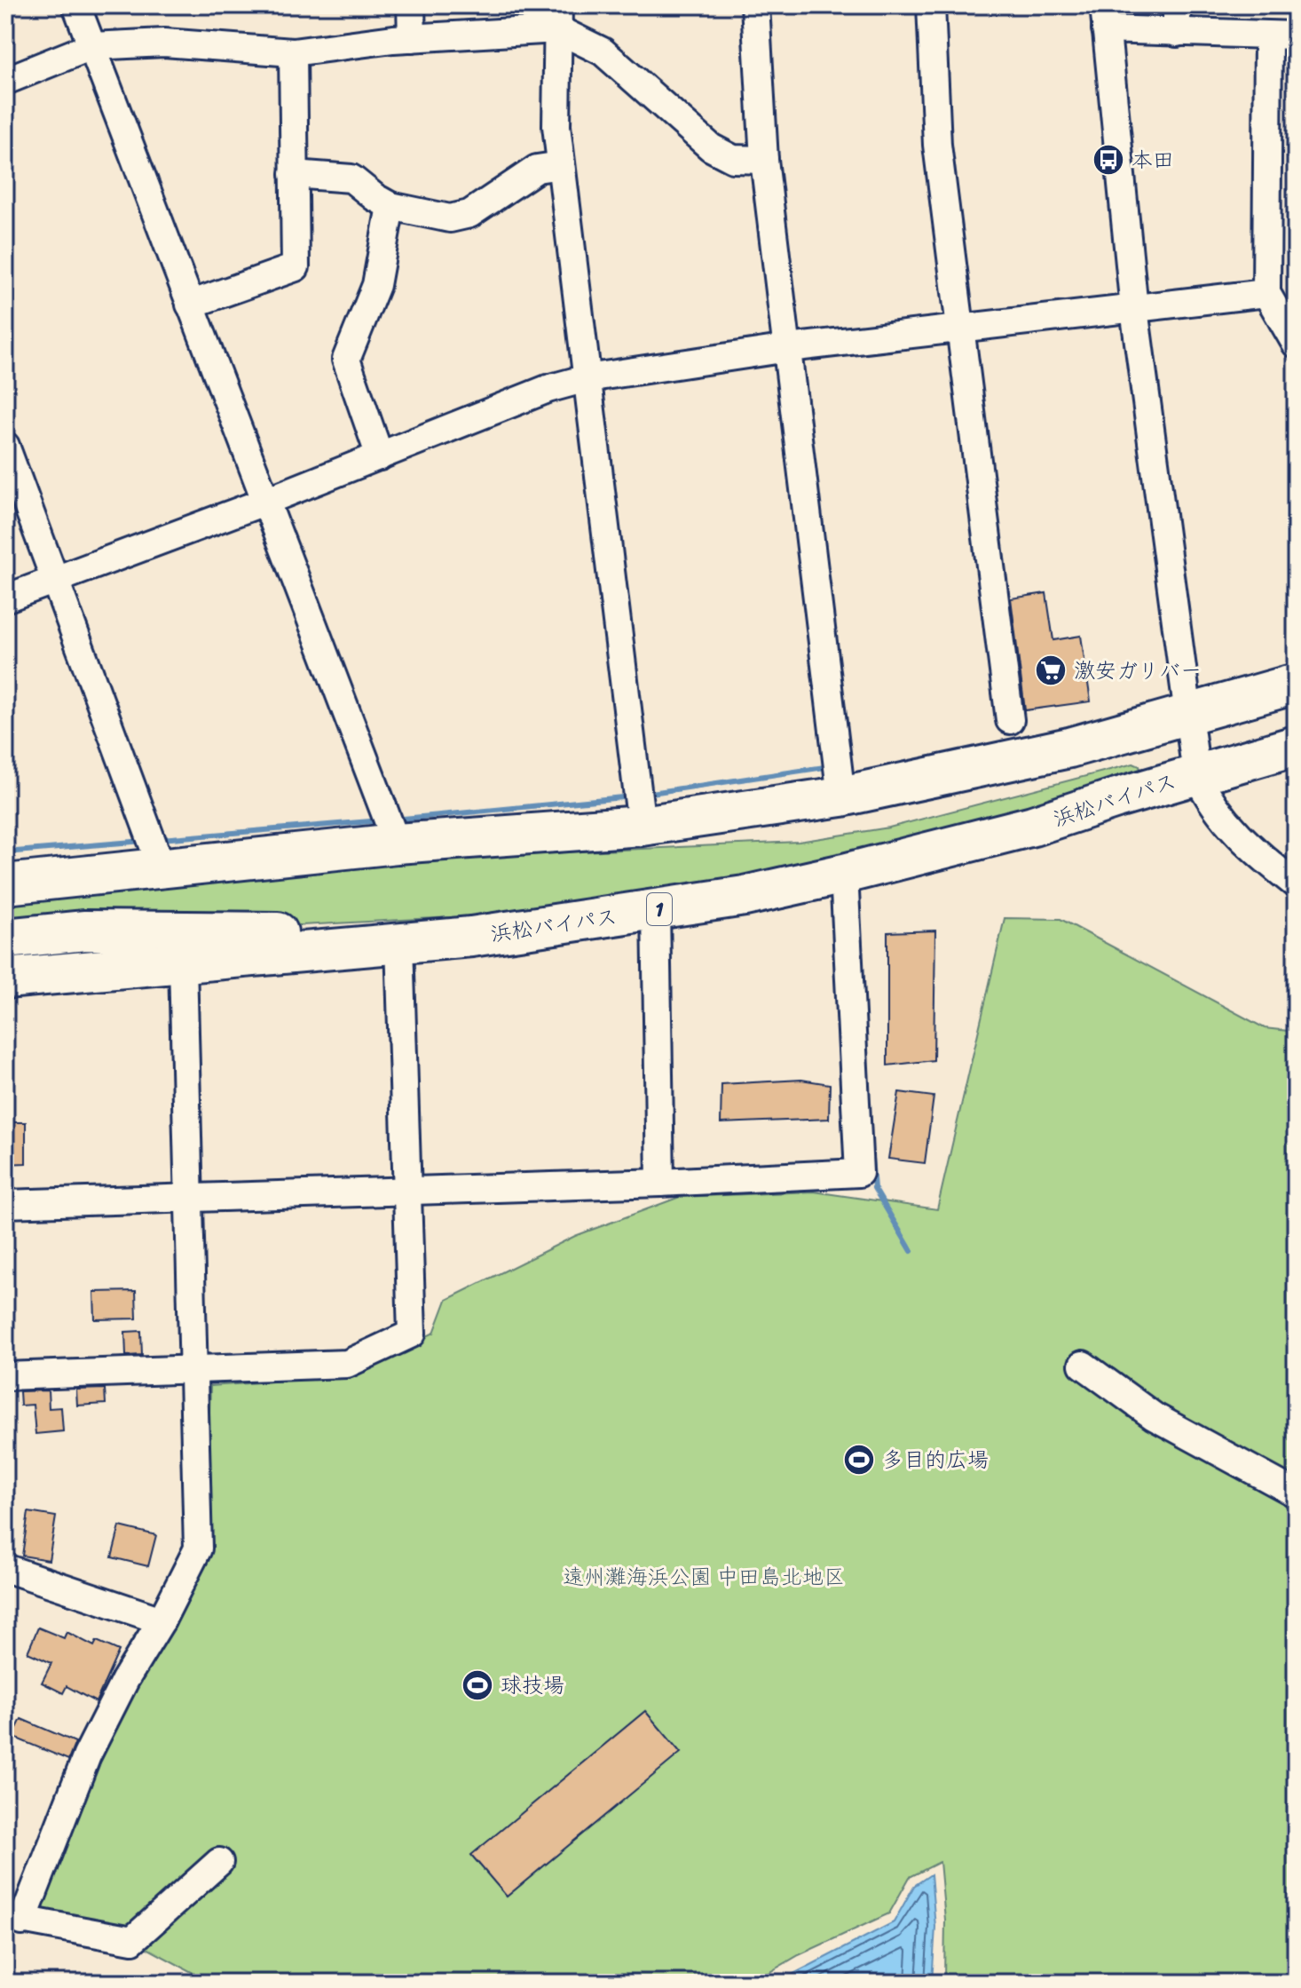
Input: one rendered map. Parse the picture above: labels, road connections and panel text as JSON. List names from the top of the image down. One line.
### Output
{"streets":{"highway":["浜松バイパス","1"]},"parks":["遠州灘海浜公園 中田島北地区"],"places":{"bus stop":["本田"],"supermarket":["激安ガリバー"],"sports":["多目的広場","球技場"]}}
